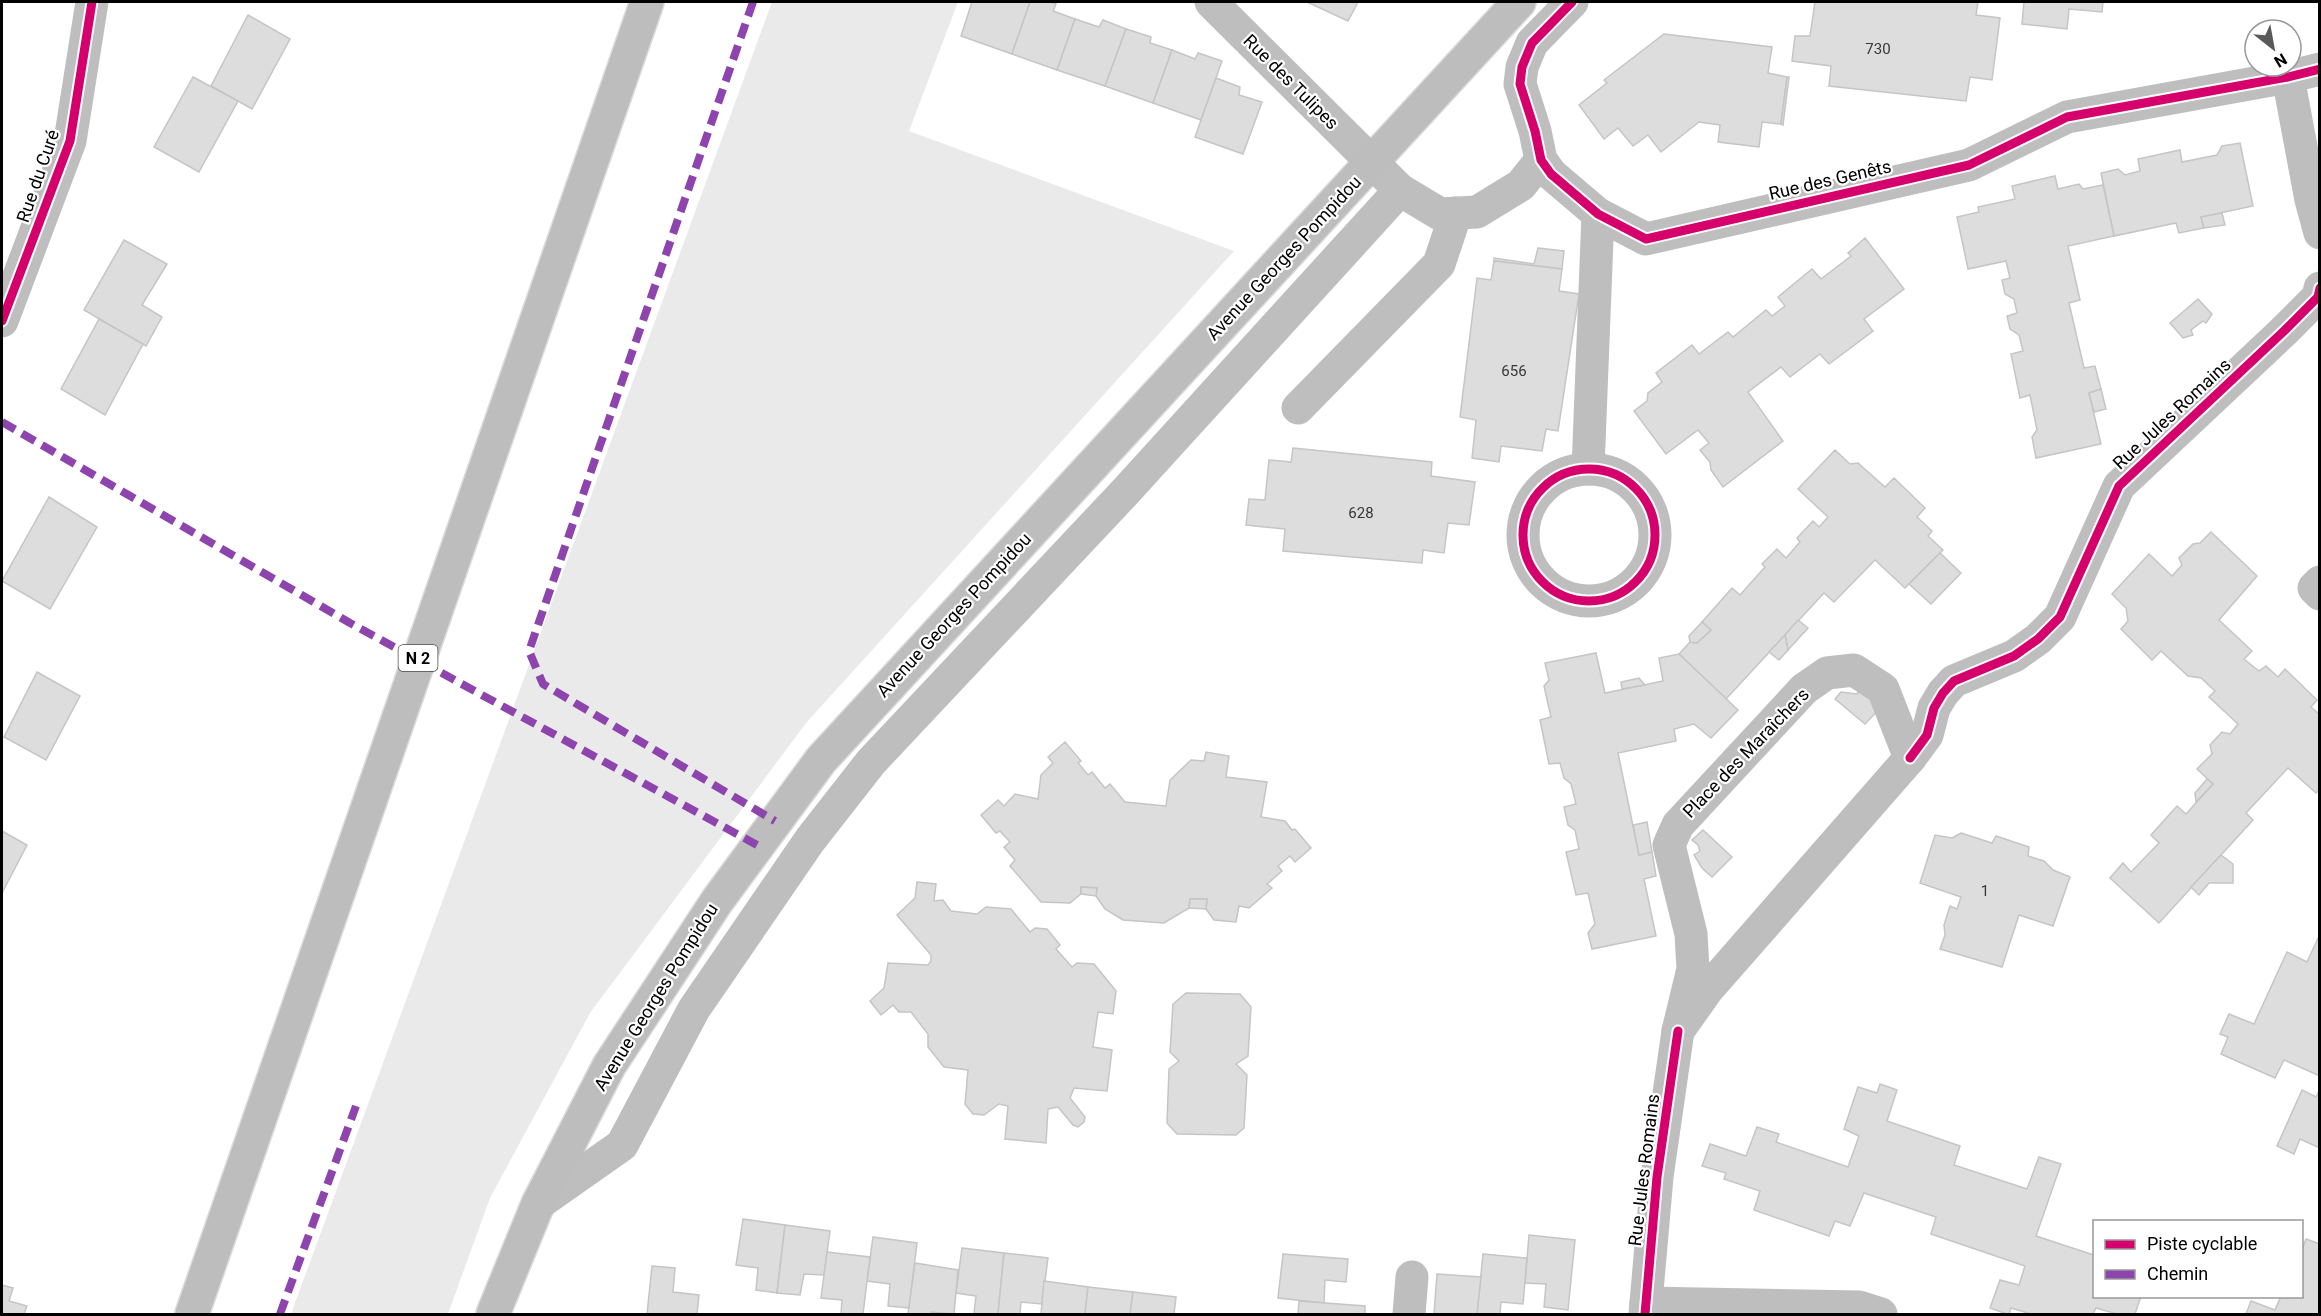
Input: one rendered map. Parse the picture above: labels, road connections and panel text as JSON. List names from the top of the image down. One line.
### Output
{"streets":{"main road":["Avenue Georges Pompidou","N 2"],"street":["Rue des Tulipes","Rue du Curé","Rue des Genêts","Rue Jules Romains","Place des Maraîchers"]},"crossings":[["Rue des Tulipes","Avenue Georges Pompidou"],["Rue Jules Romains","Place des Maraîchers"]],"house_numbers":["730","656","628","1"],"legend":["Piste cyclable","Chemin"],"north":"bottom right"}
